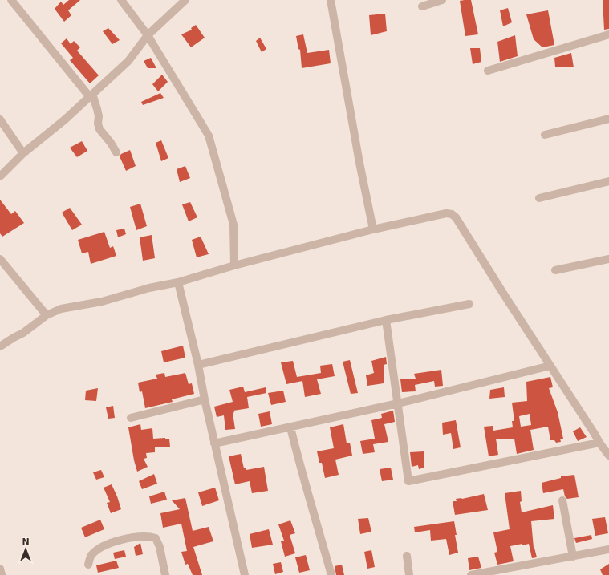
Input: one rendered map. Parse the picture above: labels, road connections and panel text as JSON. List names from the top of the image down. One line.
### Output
{"north":"top"}
